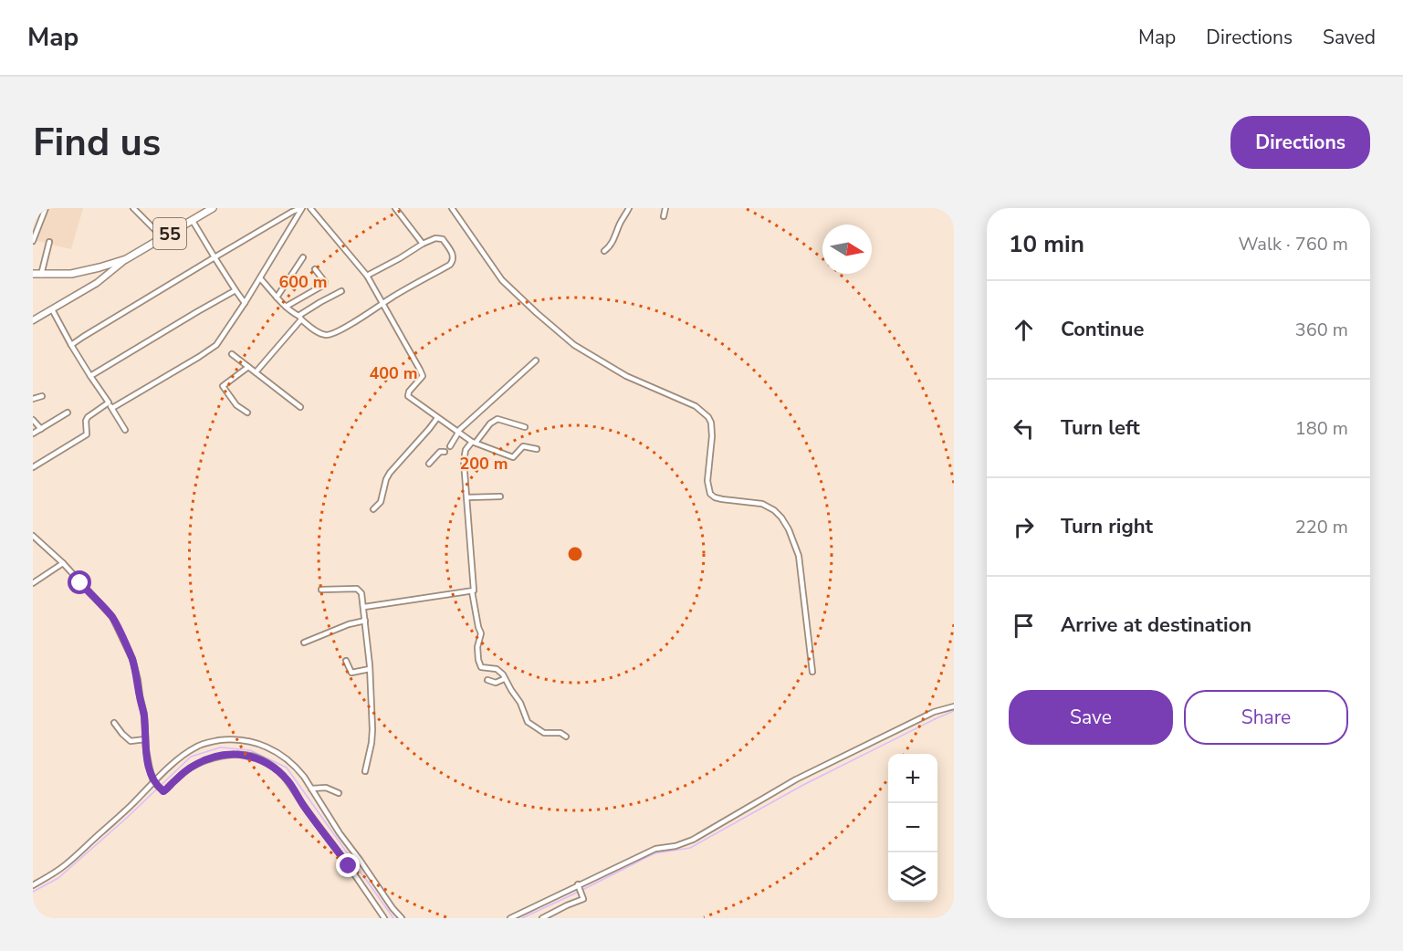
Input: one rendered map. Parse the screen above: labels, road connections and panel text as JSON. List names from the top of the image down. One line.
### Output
{"streets":{"highway":["55"]},"north":"right","page":{"header":"Map","nav":["Map","Directions","Saved"],"buttons":["Directions",["Save","Share"]],"title":"Find us","heading":["10 min","Walk · 760 m"],"list":[["Continue","360 m"],["Turn left","180 m"],["Turn right","220 m"],"Arrive at destination"],"map_buttons":["+","−"]},"rings":["600 m","400 m","200 m"]}
